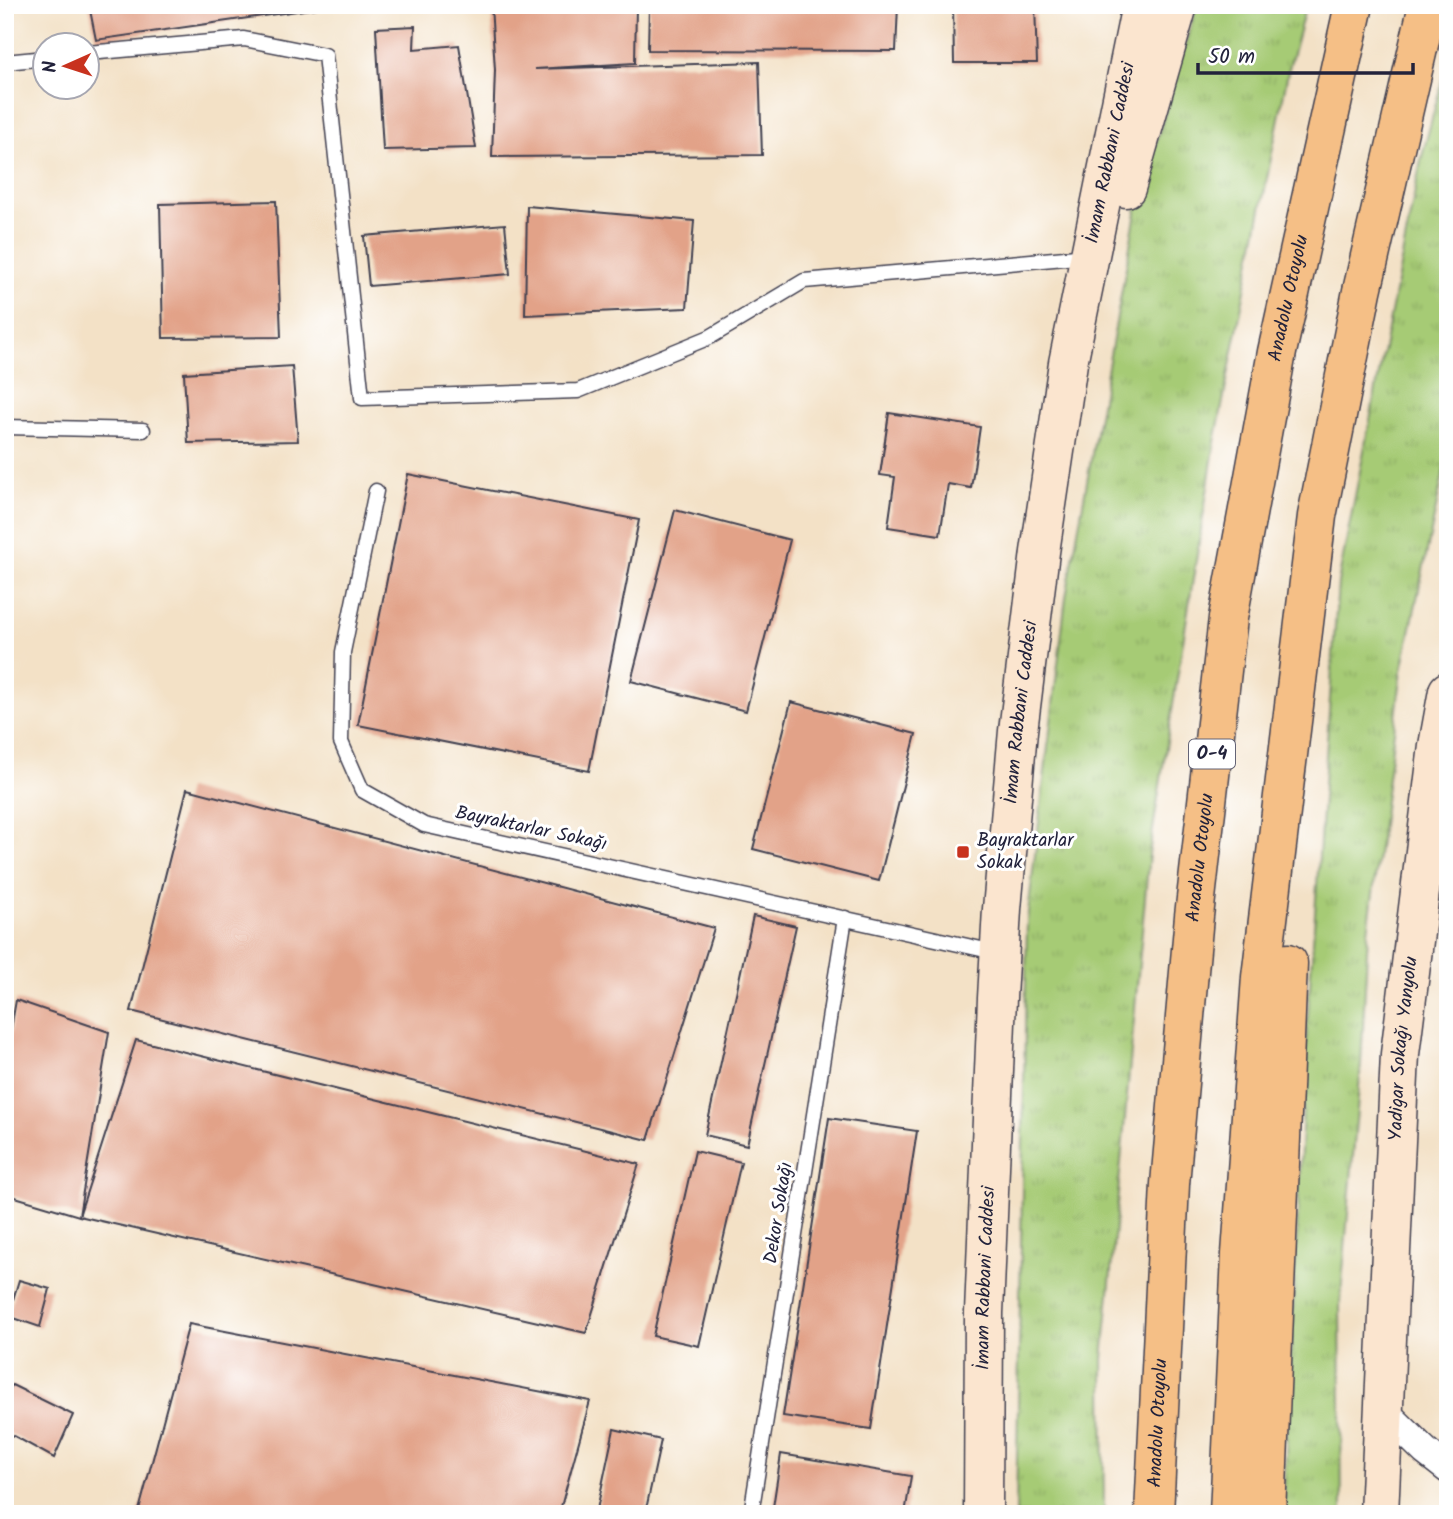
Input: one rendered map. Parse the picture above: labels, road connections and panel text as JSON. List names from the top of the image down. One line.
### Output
{"streets":{"highway":["Anadolu Otoyolu","O-4"],"main road":["İmam Rabbani Caddesi","Yadigar Sokağı Yanyolu"],"lane":["Bayraktarlar Sokağı","Dekor Sokağı"]},"crossings":[["İmam Rabbani Caddesi","Bayraktarlar Sokağı"],["Bayraktarlar Sokağı","Dekor Sokağı"]],"places":{"transit":["Bayraktarlar Sokak"]},"scale_bar":"50 m","north":"left"}
